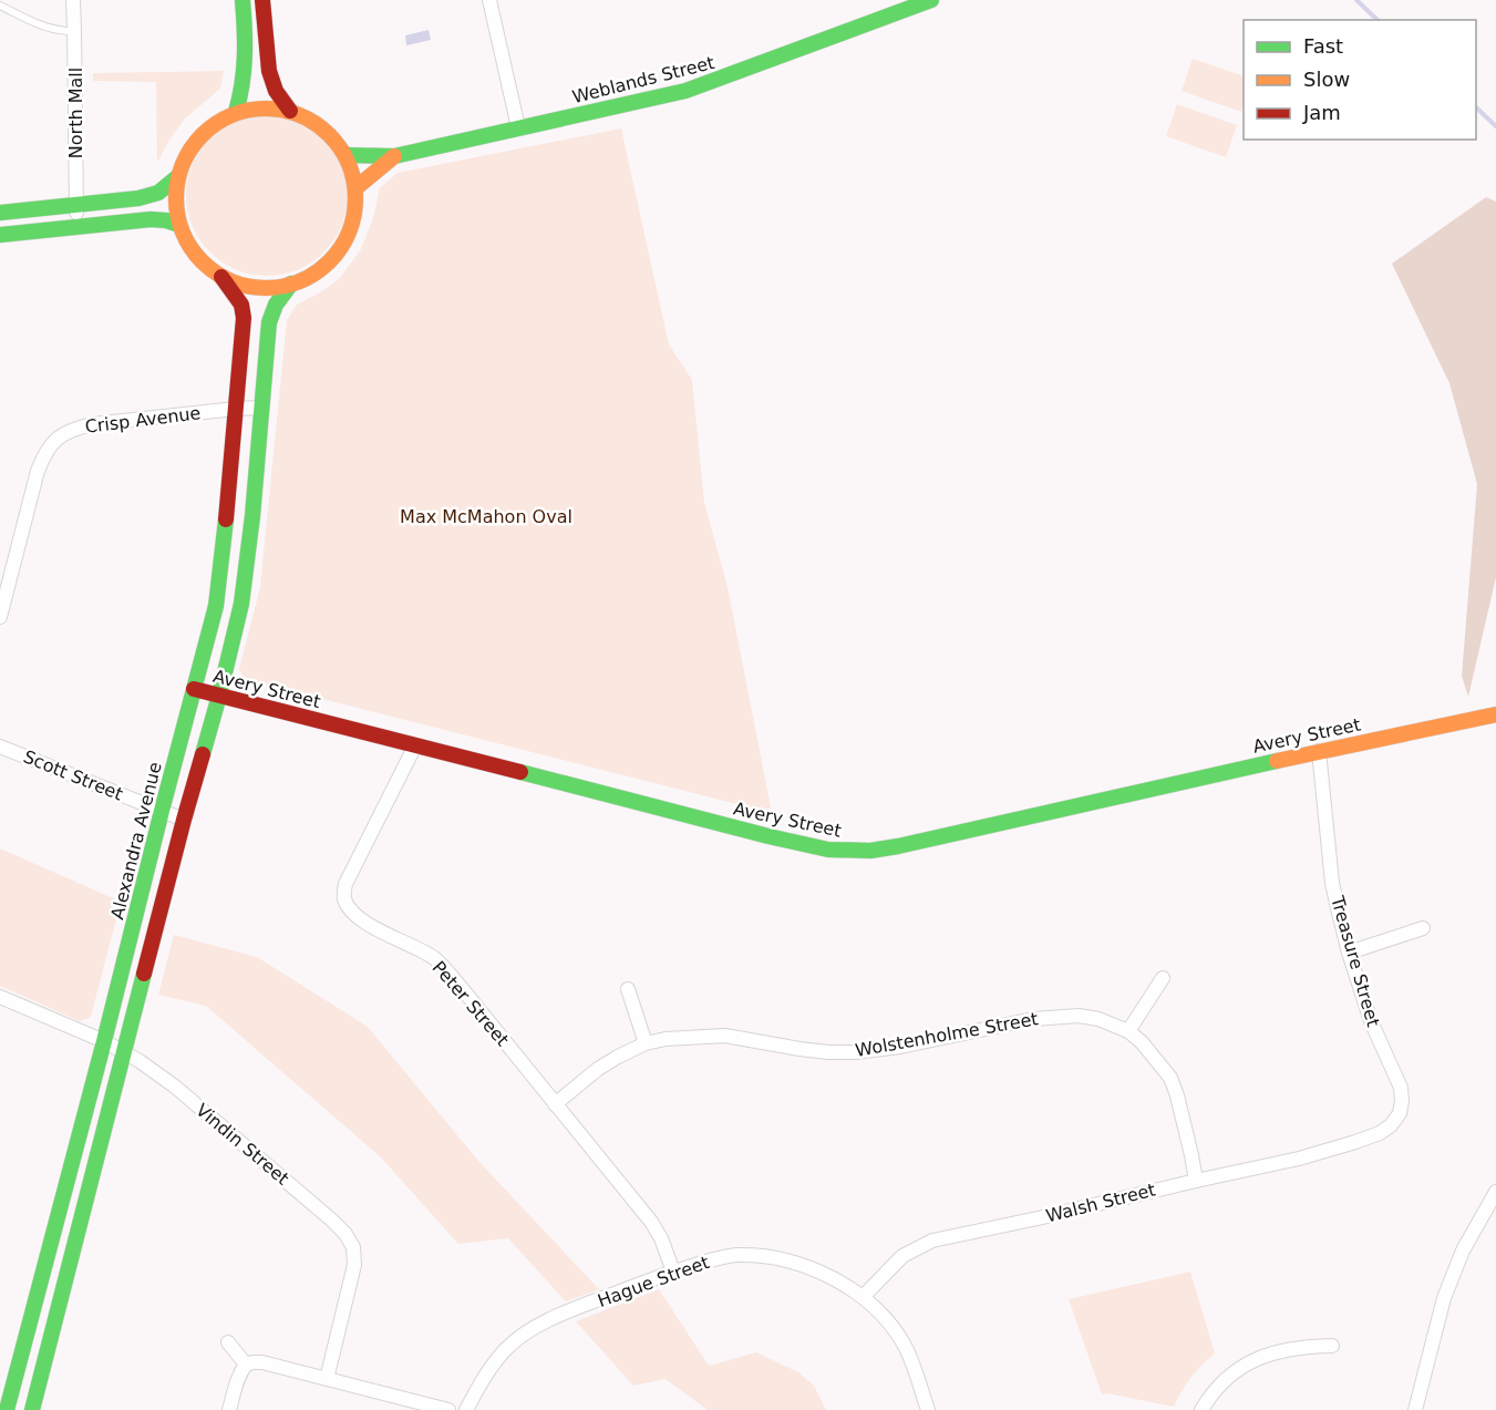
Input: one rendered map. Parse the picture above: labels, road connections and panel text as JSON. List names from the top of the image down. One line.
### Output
{"streets":{"main road":["Weblands Street","Avery Street","Alexandra Avenue"],"street":["North Mall","Crisp Avenue","Scott Street","Treasure Street","Peter Street","Wolstenholme Street","Vindin Street","Walsh Street","Hague Street"]},"crossings":[["Weblands Street","Alexandra Avenue"],["Crisp Avenue","Alexandra Avenue"],["Avery Street","Alexandra Avenue"],["Avery Street","Treasure Street"],["Avery Street","Peter Street"],["Scott Street","Alexandra Avenue"],["Alexandra Avenue","Vindin Street"],["Treasure Street","Walsh Street"],["Peter Street","Wolstenholme Street"],["Peter Street","Hague Street"],["Wolstenholme Street","Walsh Street"],["Walsh Street","Hague Street"]],"parks":["Max McMahon Oval"],"legend":["Fast","Slow","Jam"]}
